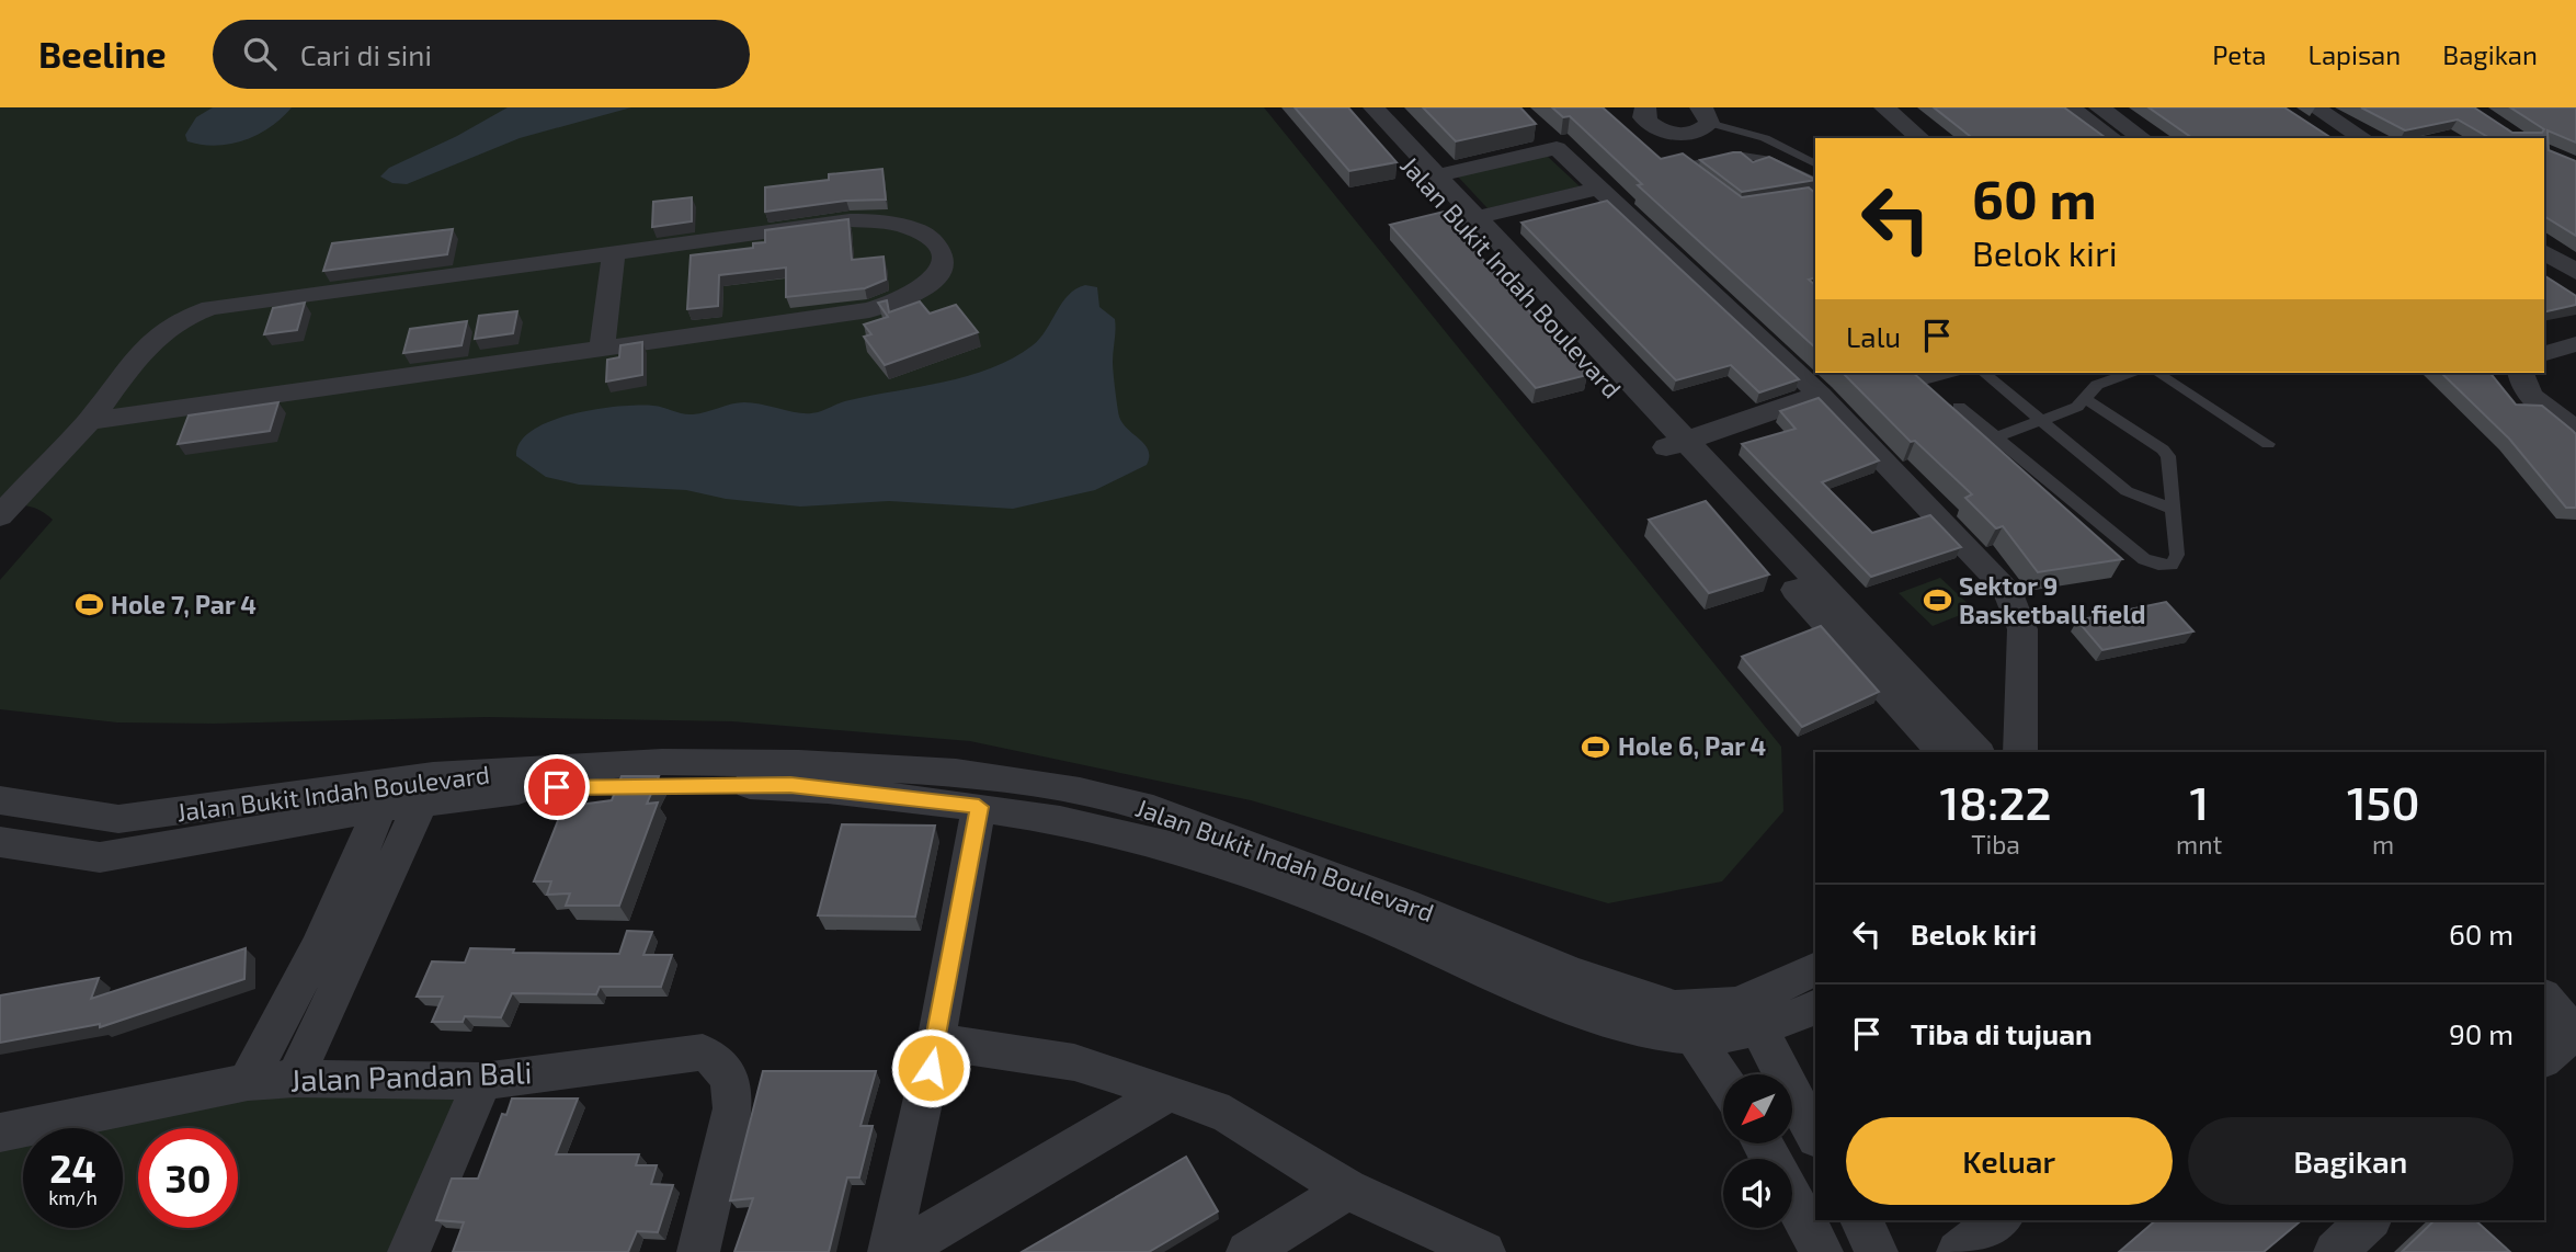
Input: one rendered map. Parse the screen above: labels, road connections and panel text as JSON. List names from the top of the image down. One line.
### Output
{"streets":{"street":["Jalan Bukit Indah Boulevard","Jalan Pandan Bali"]},"places":{"sports":["Sektor 9 Basketball field","Hole 7, Par 4","Hole 6, Par 4"]},"north":"bottom left","page":{"header":"Beeline","search":"Cari di sini","nav":["Peta","Lapisan","Bagikan"],"turn":["60 m","Belok kiri"],"then":"Lalu","eta":["18:22","Tiba","1","mnt","150","m"],"list":[{"name":"Belok kiri","value":"60 m"},{"name":"Tiba di tujuan","value":"90 m"}],"buttons":["Keluar","Bagikan"],"speed":"24 km/h","limit":"30"}}
